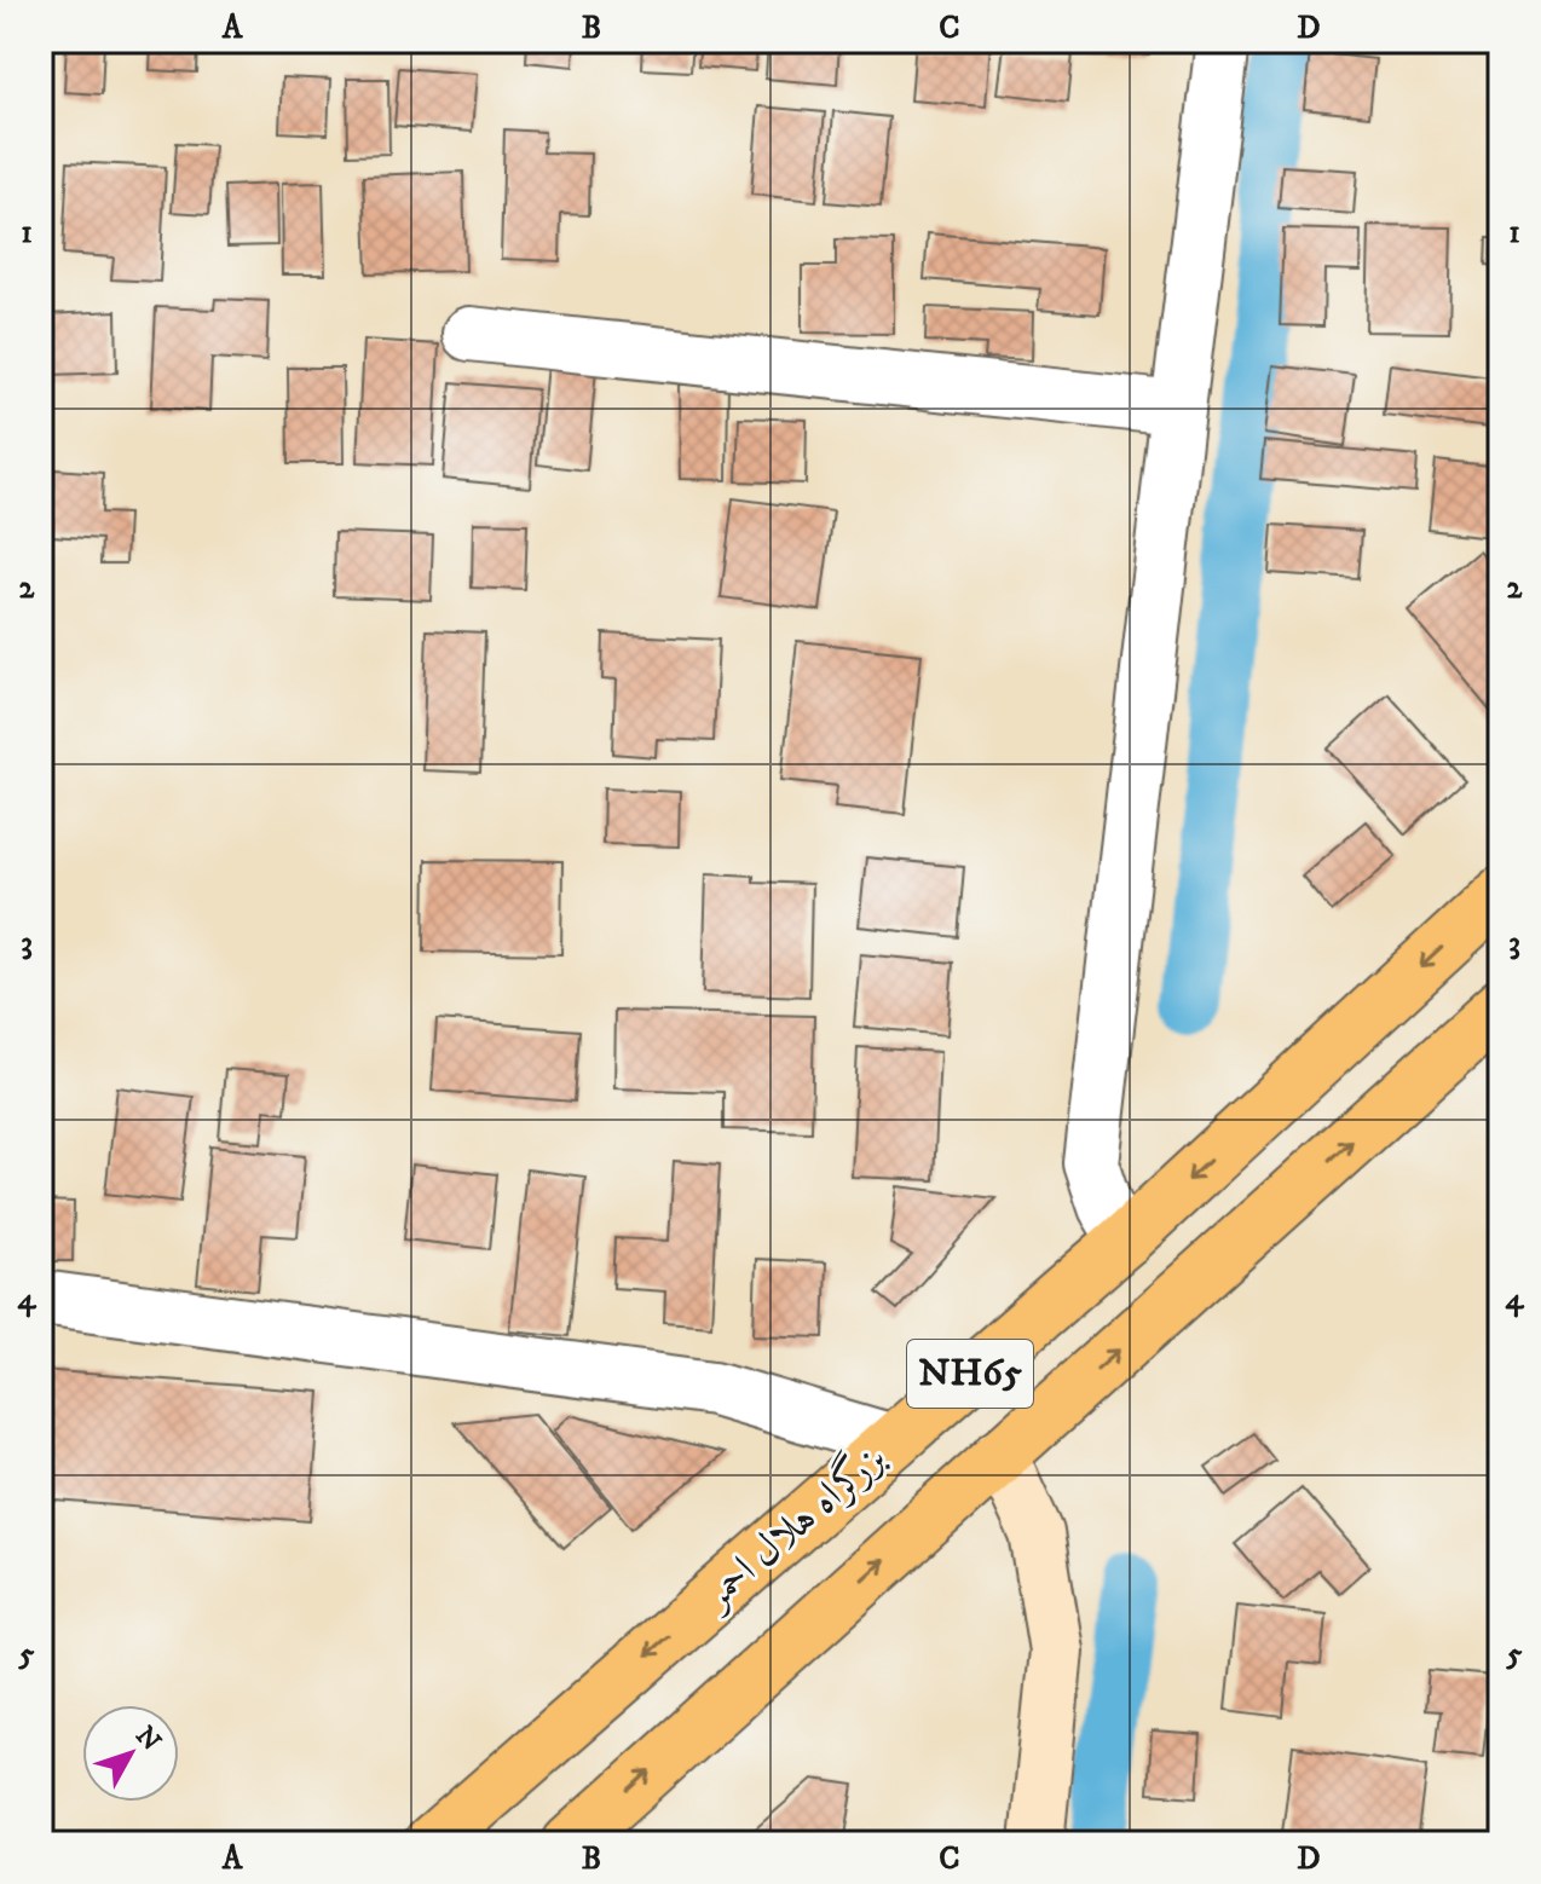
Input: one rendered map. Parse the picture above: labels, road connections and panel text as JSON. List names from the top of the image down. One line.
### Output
{"streets":{"highway":["NH65","بزرگراه هلال احمر"]},"north":"top right","grid":{"columns":["A","B","C","D"],"rows":["1","2","3","4","5"]}}
